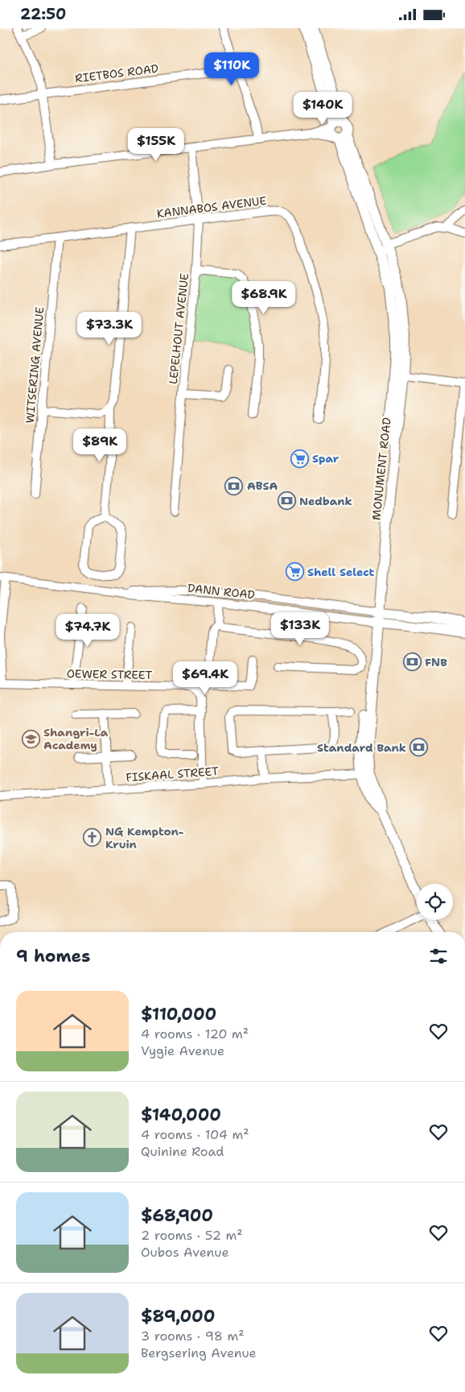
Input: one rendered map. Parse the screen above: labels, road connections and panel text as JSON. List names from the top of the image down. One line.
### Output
{"streets":{"main road":["MONUMENT ROAD","DANN ROAD"],"street":["RIETBOS ROAD","KANNABOS AVENUE","LEPELHOUT AVENUE","WITSERING AVENUE","OEWER STREET","FISKAAL STREET"]},"crossings":[["KANNABOS AVENUE","LEPELHOUT AVENUE"],["KANNABOS AVENUE","WITSERING AVENUE"],["MONUMENT ROAD","DANN ROAD"],["MONUMENT ROAD","FISKAAL STREET"],["OEWER STREET","FISKAAL STREET"]],"places":{"supermarket":["Spar","Shell Select"],"bank":["ABSA","Nedbank","FNB","Standard Bank"],"school or university":["Shangri-La Academy"],"church":["NG Kempton- Kruin"]},"page":{"status":"22:50","price":["$110K","$140K","$155K","$68.9K","$73.3K","$89K","$133K","$74.7K","$69.4K"],"heading":"9 homes","list":[{"name":"$110,000","note":"4 rooms · 120 m² · Vygie Avenue"},{"name":"$140,000","note":"4 rooms · 104 m² · Quinine Road"},{"name":"$68,900","note":"2 rooms · 52 m² · Oubos Avenue"},{"name":"$89,000","note":"3 rooms · 98 m² · Bergsering Avenue"}]}}
